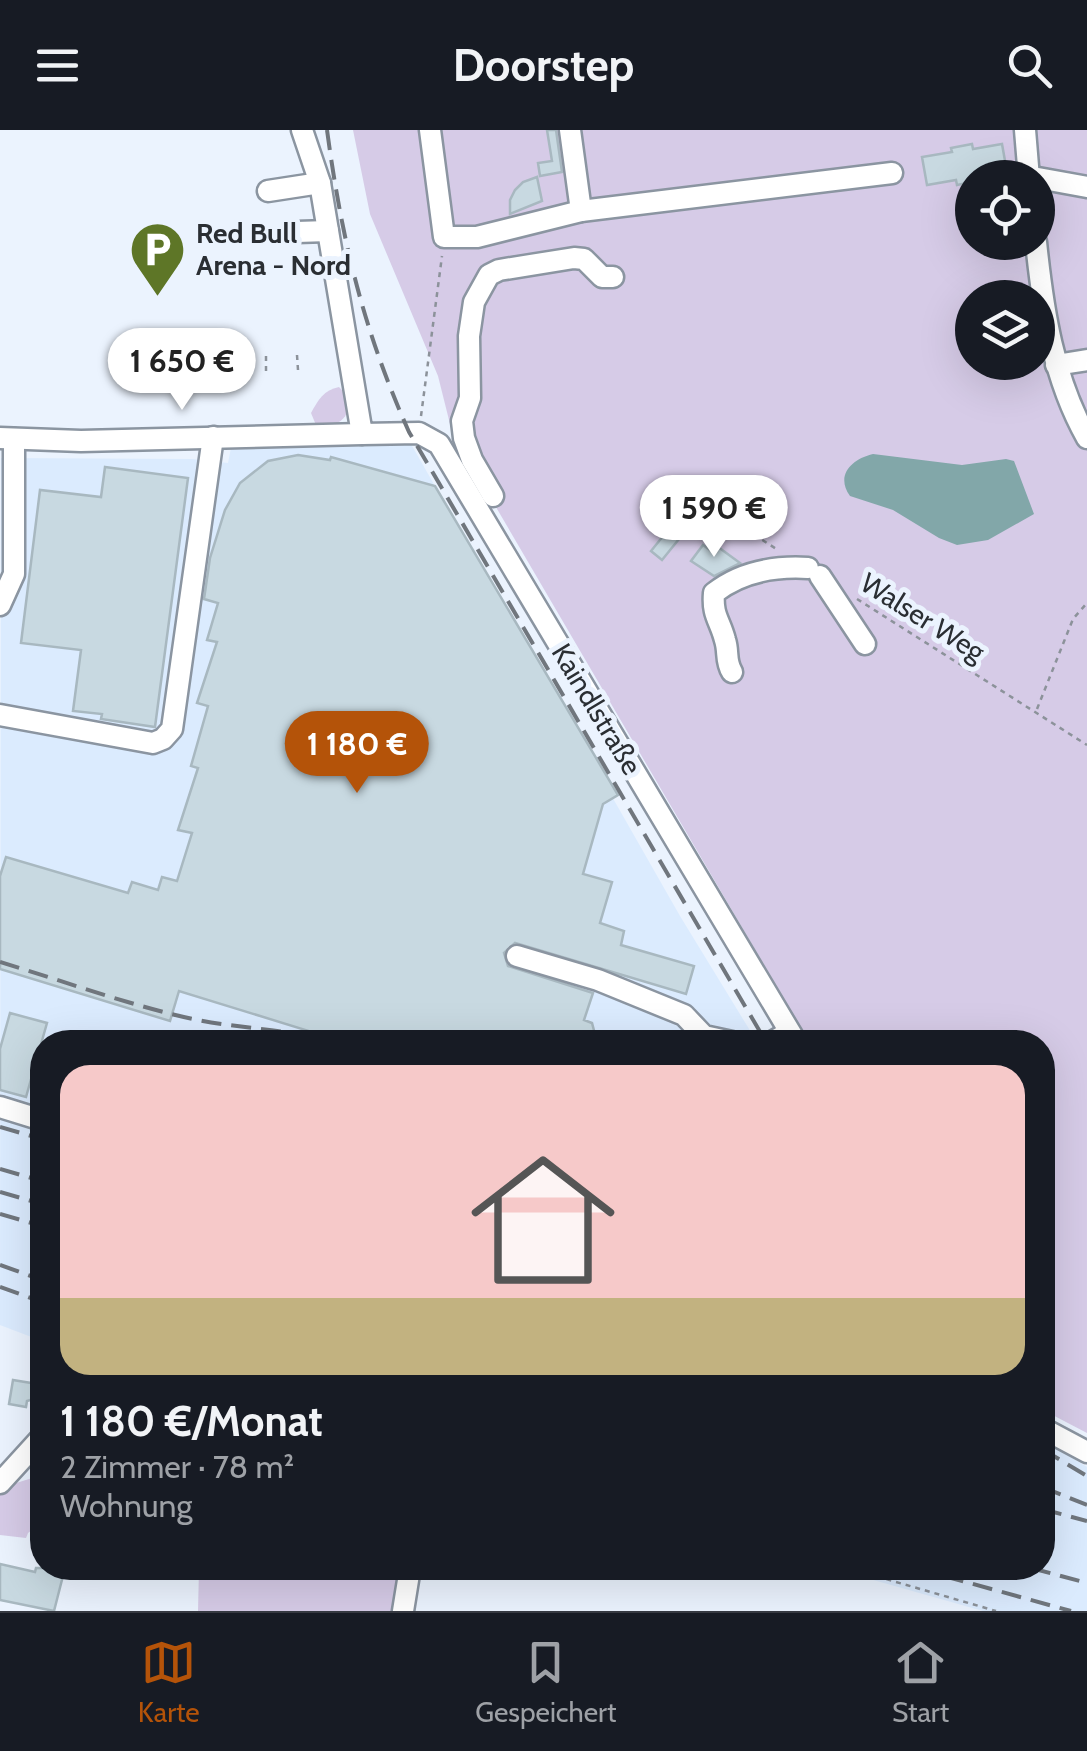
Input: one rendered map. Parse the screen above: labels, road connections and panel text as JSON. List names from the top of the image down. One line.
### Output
{"streets":{"street":["Kaindlstraße"],"path":["Walser Weg"]},"places":{"parking":["Red Bull Arena - Nord"]},"page":{"header":"Doorstep","price":["1 650 €","1 590 €","1 180 €"],"list":[{"name":"1 180 €/Monat","note":"2 Zimmer · 78 m² · Wohnung"}],"tabs":["Karte","Gespeichert","Start"]}}
